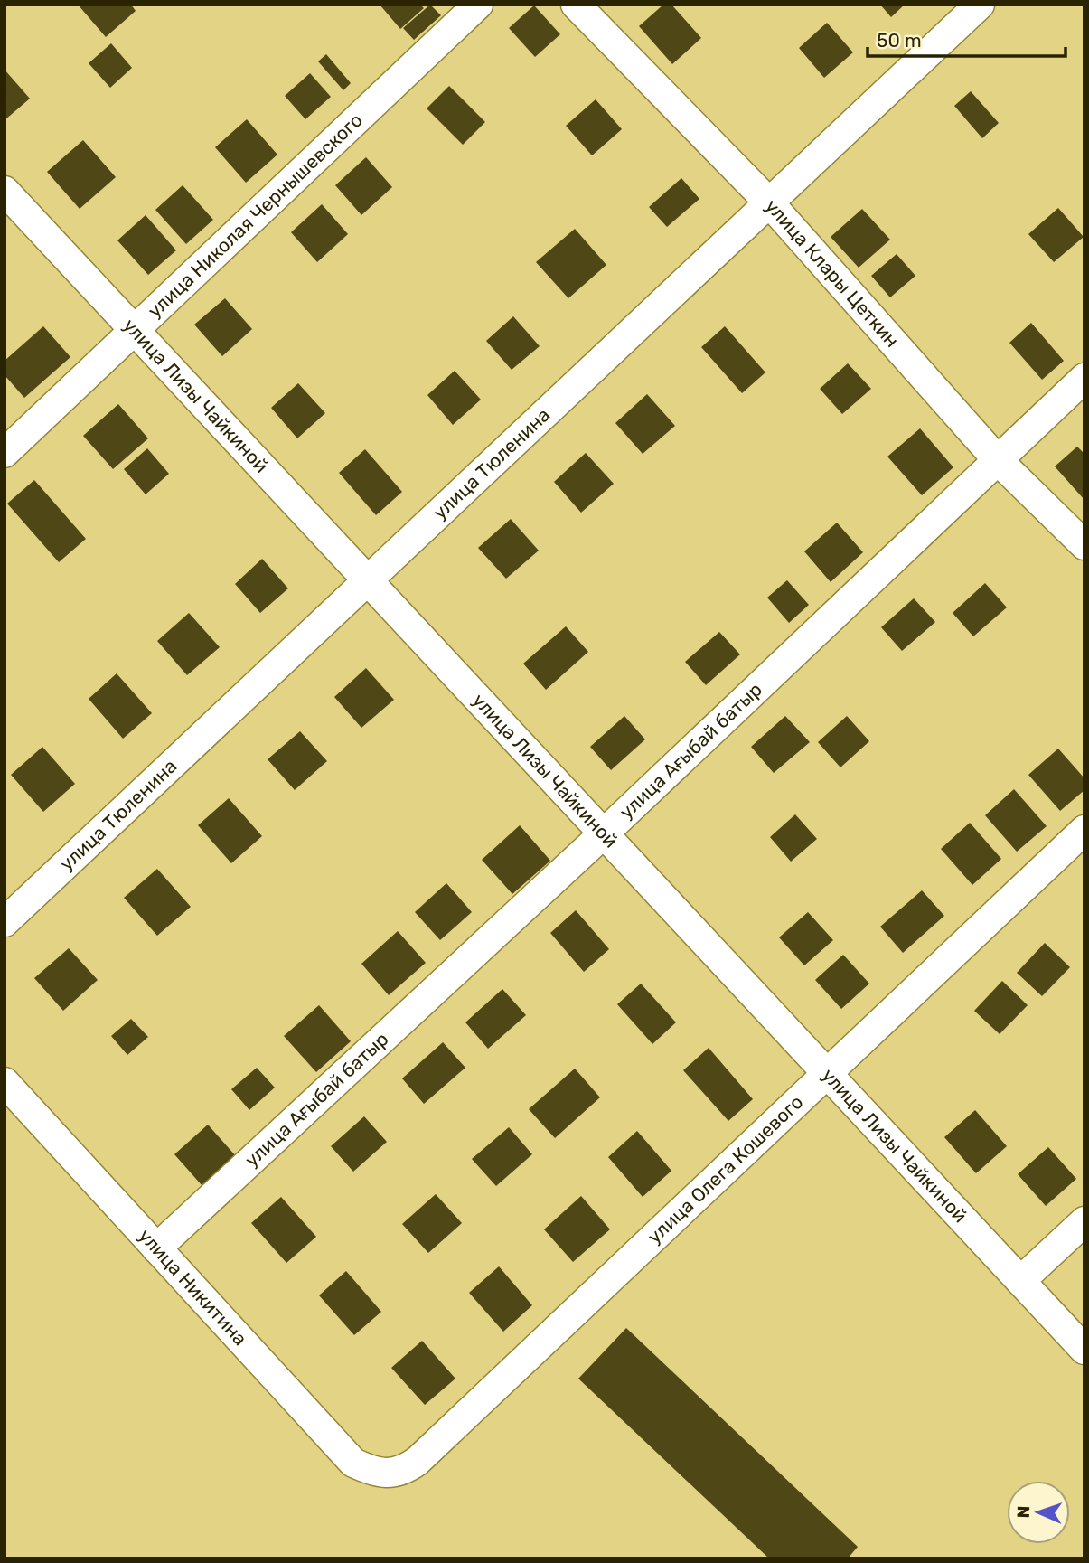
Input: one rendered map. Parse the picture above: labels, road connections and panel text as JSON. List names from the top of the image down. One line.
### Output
{"streets":{"street":["улица Николая Чернышевского","улица Клары Цеткин","улица Лизы Чайкиной","улица Тюленина","улица Ағыбай батыр","улица Олега Кошевого","улица Никитина"]},"crossings":[["улица Николая Чернышевского","улица Лизы Чайкиной"],["улица Клары Цеткин","улица Тюленина"],["улица Клары Цеткин","улица Ағыбай батыр"],["улица Лизы Чайкиной","улица Тюленина"],["улица Лизы Чайкиной","улица Ағыбай батыр"],["улица Лизы Чайкиной","улица Олега Кошевого"],["улица Ағыбай батыр","улица Никитина"],["улица Олега Кошевого","улица Никитина"]],"scale_bar":"50 m","north":"left"}
